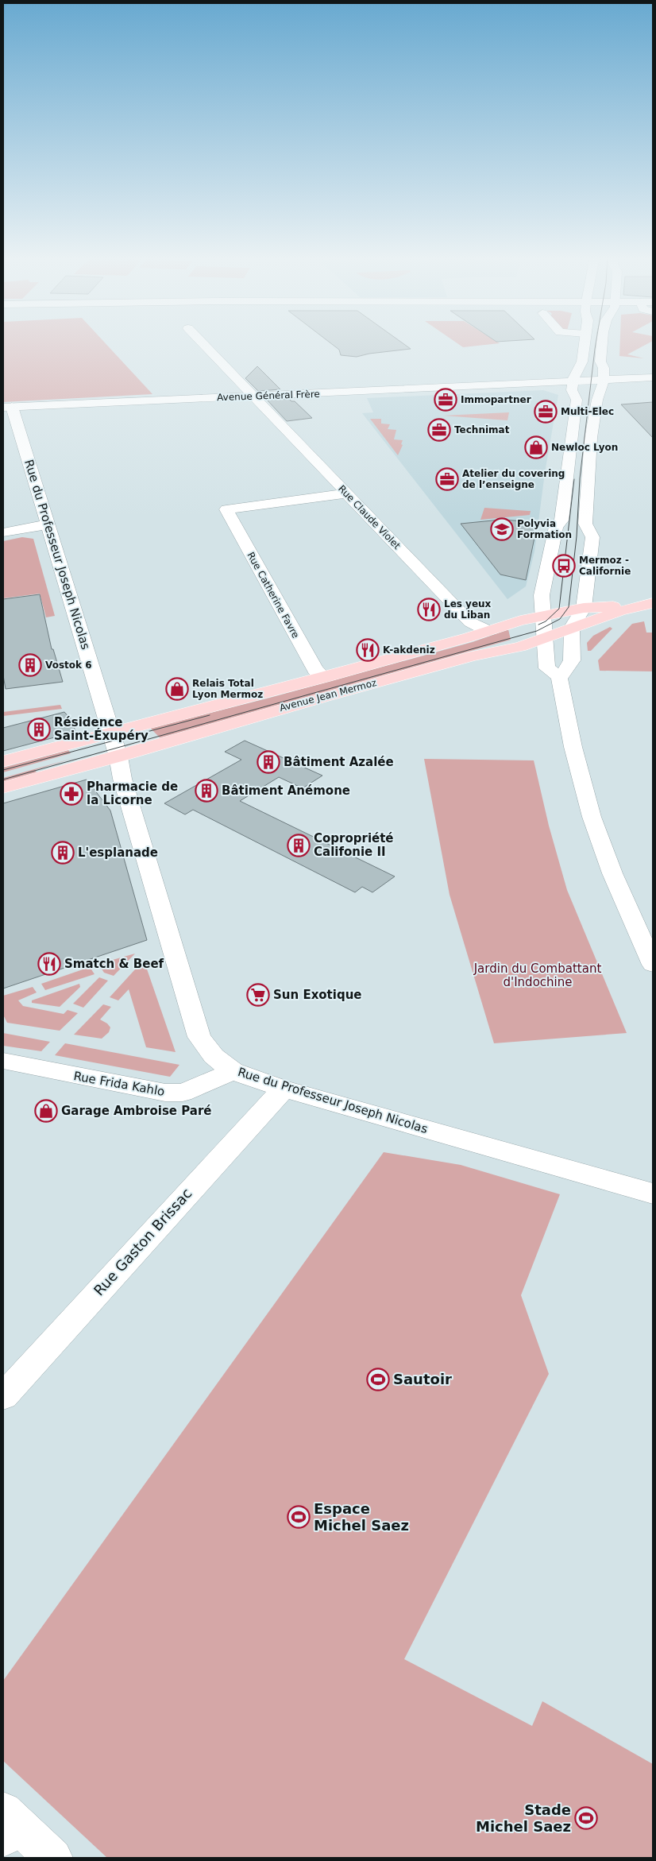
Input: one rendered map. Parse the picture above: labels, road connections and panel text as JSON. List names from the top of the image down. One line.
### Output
{"streets":{"main road":["Avenue Jean Mermoz"],"street":["Avenue Général Frère","Rue Claude Violet","Rue du Professeur Joseph Nicolas","Rue Catherine Favre","Rue Frida Kahlo","Rue Gaston Brissac"]},"crossings":[["Avenue Général Frère","Rue Claude Violet"],["Avenue Général Frère","Rue du Professeur Joseph Nicolas"],["Rue Claude Violet","Rue Catherine Favre"],["Rue Claude Violet","Avenue Jean Mermoz"],["Rue du Professeur Joseph Nicolas","Avenue Jean Mermoz"],["Rue du Professeur Joseph Nicolas","Rue Frida Kahlo"],["Rue du Professeur Joseph Nicolas","Rue Gaston Brissac"],["Rue Catherine Favre","Avenue Jean Mermoz"]],"parks":["Jardin du Combattant d'Indochine"],"places":{"office":["Immopartner","Multi-Elec","Technimat","Atelier du covering de l’enseigne"],"shop":["Newloc Lyon","Relais Total Lyon Mermoz","Garage Ambroise Paré"],"school or university":["Polyvia Formation"],"bus stop":["Mermoz - Californie"],"restaurant":["Les yeux du Liban","K-akdeniz","Smatch & Beef"],"building":["Vostok 6","Résidence Saint-Éxupéry","Bâtiment Azalée","Bâtiment Anémone","Copropriété Califonie II","L'esplanade"],"pharmacy":["Pharmacie de la Licorne"],"supermarket":["Sun Exotique"],"sports":["Sautoir","Espace Michel Saez","Stade Michel Saez"]}}
